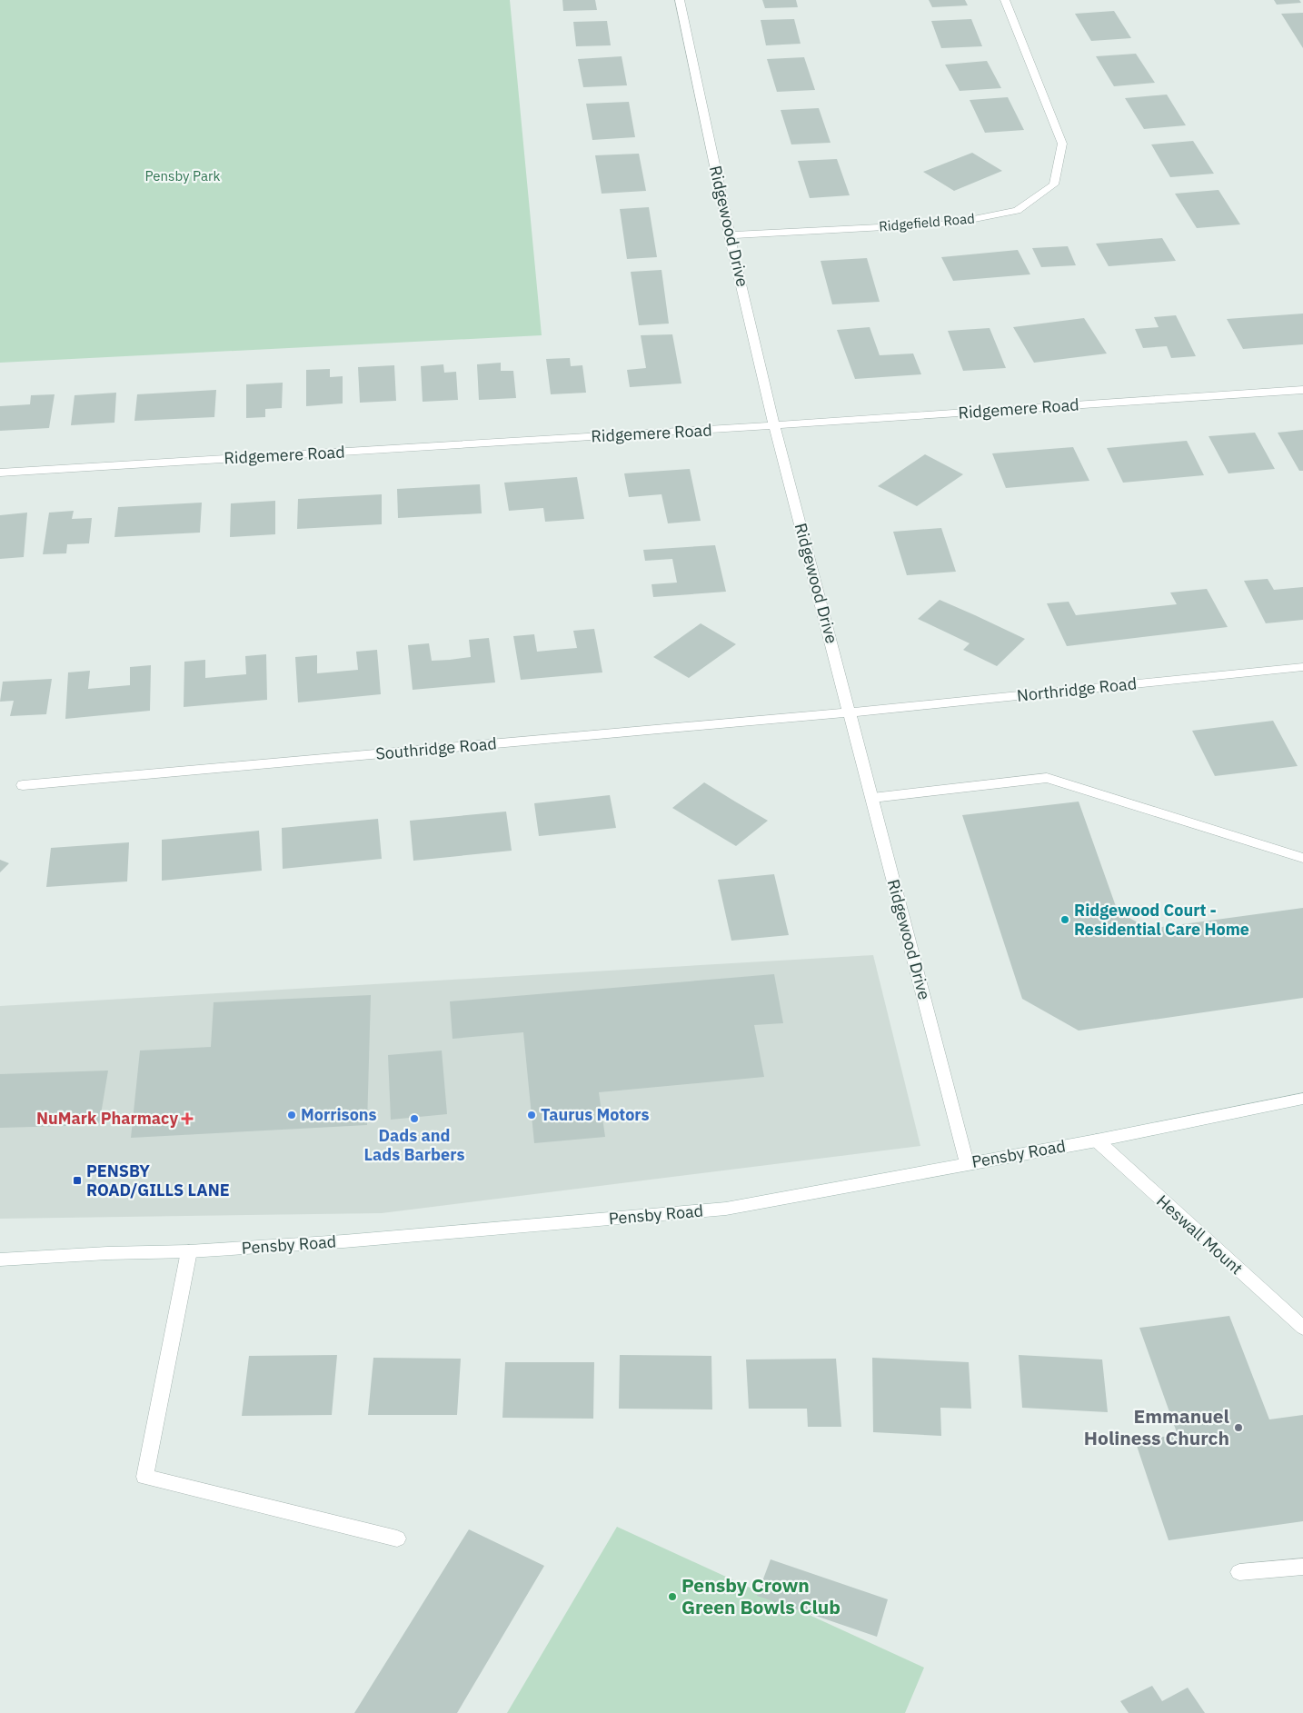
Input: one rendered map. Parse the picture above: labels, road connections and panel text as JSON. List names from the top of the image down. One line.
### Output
{"streets":{"street":["Ridgefield Road","Ridgewood Drive","Ridgemere Road","Northridge Road","Southridge Road","Pensby Road","Heswall Mount"]},"crossings":[["Ridgefield Road","Ridgewood Drive"],["Ridgewood Drive","Ridgemere Road"],["Ridgewood Drive","Northridge Road"],["Ridgewood Drive","Southridge Road"],["Ridgewood Drive","Pensby Road"],["Northridge Road","Southridge Road"],["Pensby Road","Heswall Mount"]],"parks":["Pensby Park"],"places":{"other":["Ridgewood Court - Residential Care Home","Morrisons","Taurus Motors","Dads and Lads Barbers","Emmanuel Holiness Church","Pensby Crown Green Bowls Club"],"health":["NuMark Pharmacy"],"transit":["PENSBY ROAD/GILLS LANE"]}}
